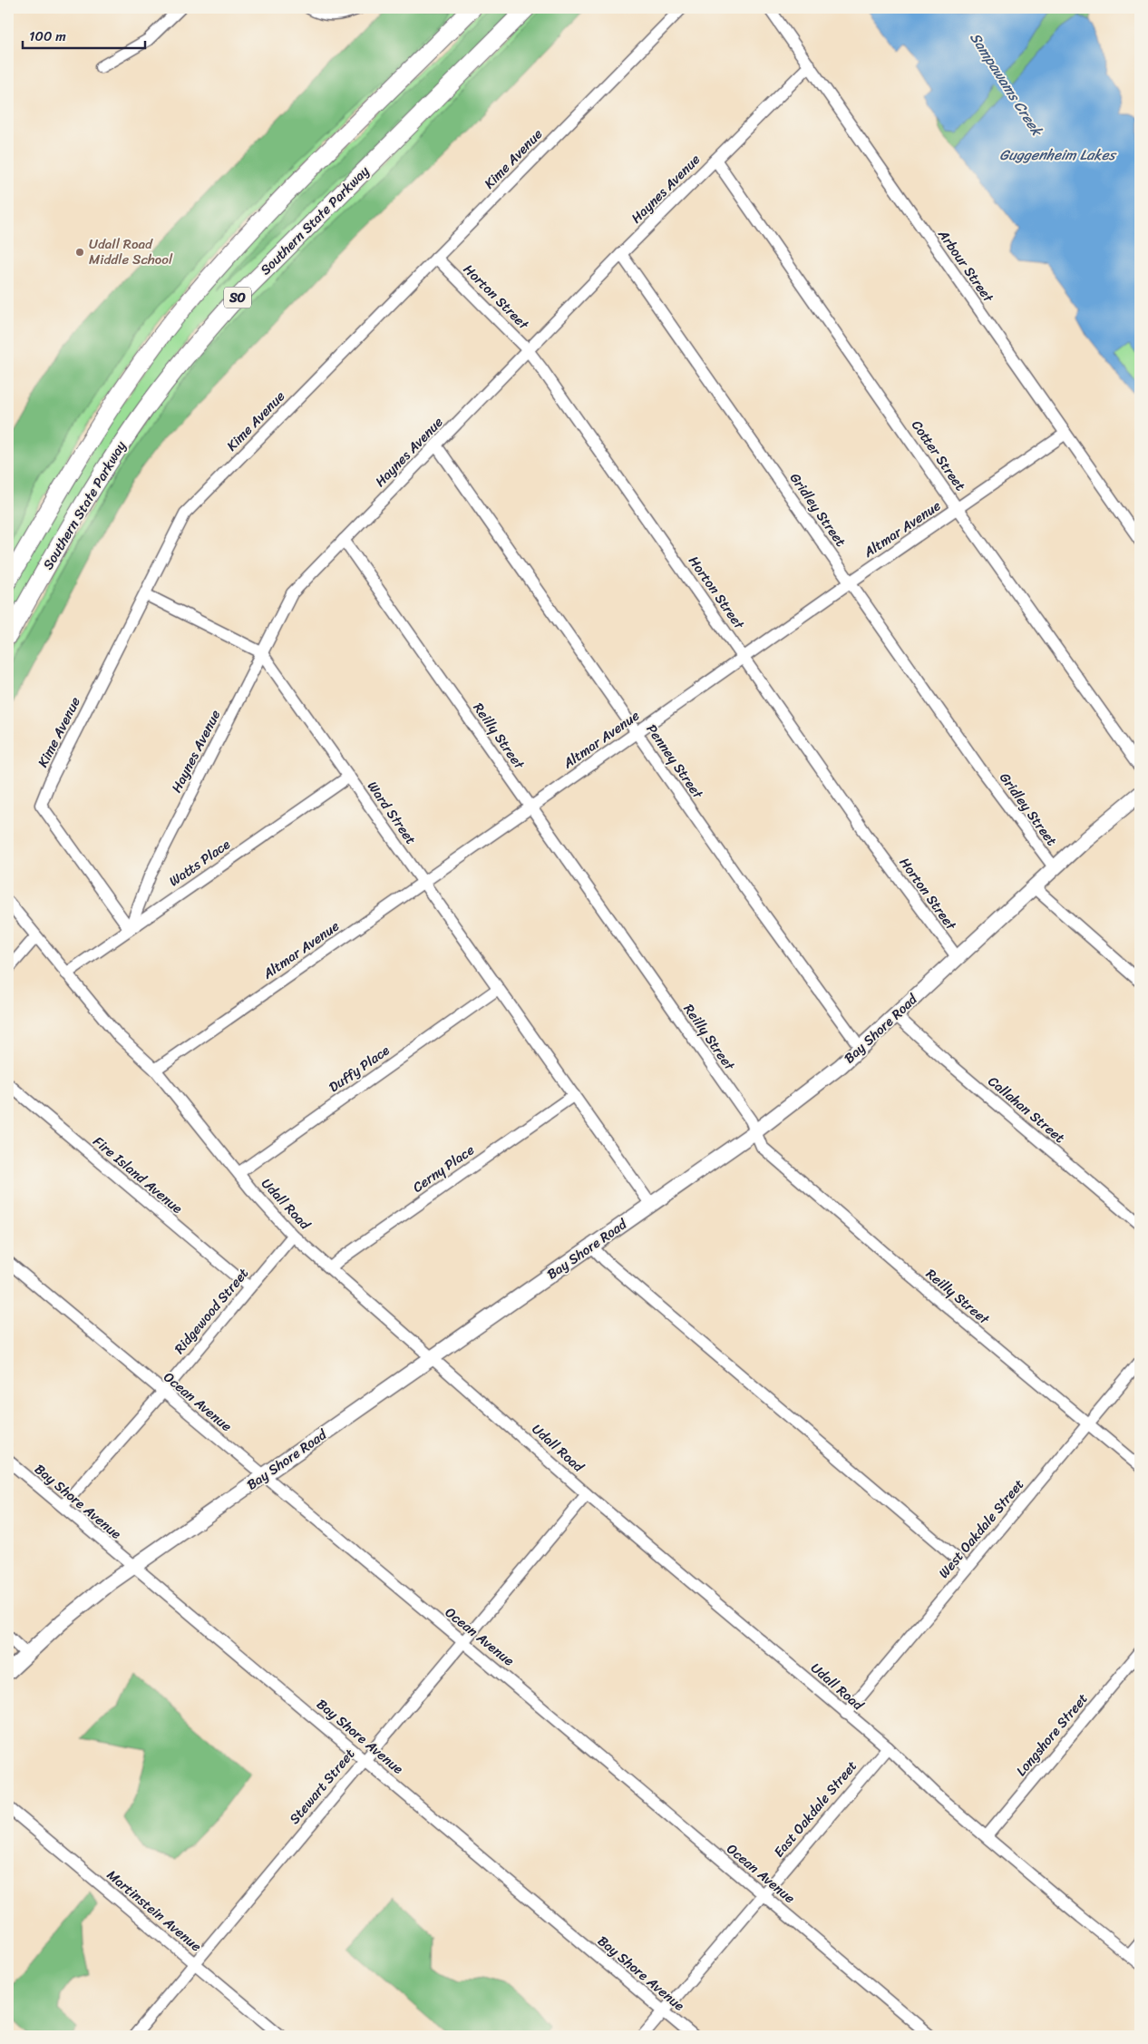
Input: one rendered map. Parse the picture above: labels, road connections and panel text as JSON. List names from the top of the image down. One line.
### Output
{"streets":{"highway":["Southern State Parkway","SO"],"main road":["Bay Shore Road"],"street":["Kime Avenue","Haynes Avenue","Arbour Street","Horton Street","Cotter Street","Gridley Street","Altmar Avenue","Reilly Street","Penney Street","Ward Street","Watts Place","Duffy Place","Callahan Street","Cerny Place","Fire Island Avenue","Udall Road","Ridgewood Street","Ocean Avenue","Bay Shore Avenue","West Oakdale Street","Longshore Street","Stewart Street","East Oakdale Street","Martinstein Avenue"]},"crossings":[["Kime Avenue","Haynes Avenue"],["Kime Avenue","Horton Street"],["Kime Avenue","Ward Street"],["Kime Avenue","Watts Place"],["Haynes Avenue","Arbour Street"],["Haynes Avenue","Horton Street"],["Haynes Avenue","Cotter Street"],["Haynes Avenue","Gridley Street"],["Haynes Avenue","Reilly Street"],["Haynes Avenue","Penney Street"],["Haynes Avenue","Ward Street"],["Haynes Avenue","Watts Place"],["Arbour Street","Altmar Avenue"],["Horton Street","Altmar Avenue"],["Horton Street","Bay Shore Road"],["Cotter Street","Altmar Avenue"],["Gridley Street","Altmar Avenue"],["Gridley Street","Bay Shore Road"],["Altmar Avenue","Reilly Street"],["Altmar Avenue","Penney Street"],["Altmar Avenue","Ward Street"],["Altmar Avenue","Udall Road"],["Reilly Street","Bay Shore Road"],["Reilly Street","West Oakdale Street"],["Penney Street","Bay Shore Road"],["Ward Street","Watts Place"],["Ward Street","Bay Shore Road"],["Ward Street","Duffy Place"],["Ward Street","Cerny Place"],["Watts Place","Udall Road"],["Bay Shore Road","Callahan Street"],["Bay Shore Road","Udall Road"],["Bay Shore Road","Ocean Avenue"],["Bay Shore Road","Bay Shore Avenue"],["Duffy Place","Udall Road"],["Cerny Place","Udall Road"],["Fire Island Avenue","Ridgewood Street"],["Udall Road","Ridgewood Street"],["Udall Road","West Oakdale Street"],["Udall Road","Longshore Street"],["Udall Road","Stewart Street"],["Udall Road","East Oakdale Street"],["Ridgewood Street","Ocean Avenue"],["Ridgewood Street","Bay Shore Avenue"],["Ocean Avenue","Stewart Street"],["Ocean Avenue","East Oakdale Street"],["Bay Shore Avenue","Stewart Street"],["Bay Shore Avenue","East Oakdale Street"],["Stewart Street","Martinstein Avenue"]],"water":["Sampawams Creek","Guggenheim Lakes"],"places":["Udall Road Middle School"],"scale_bar":"100 m"}
